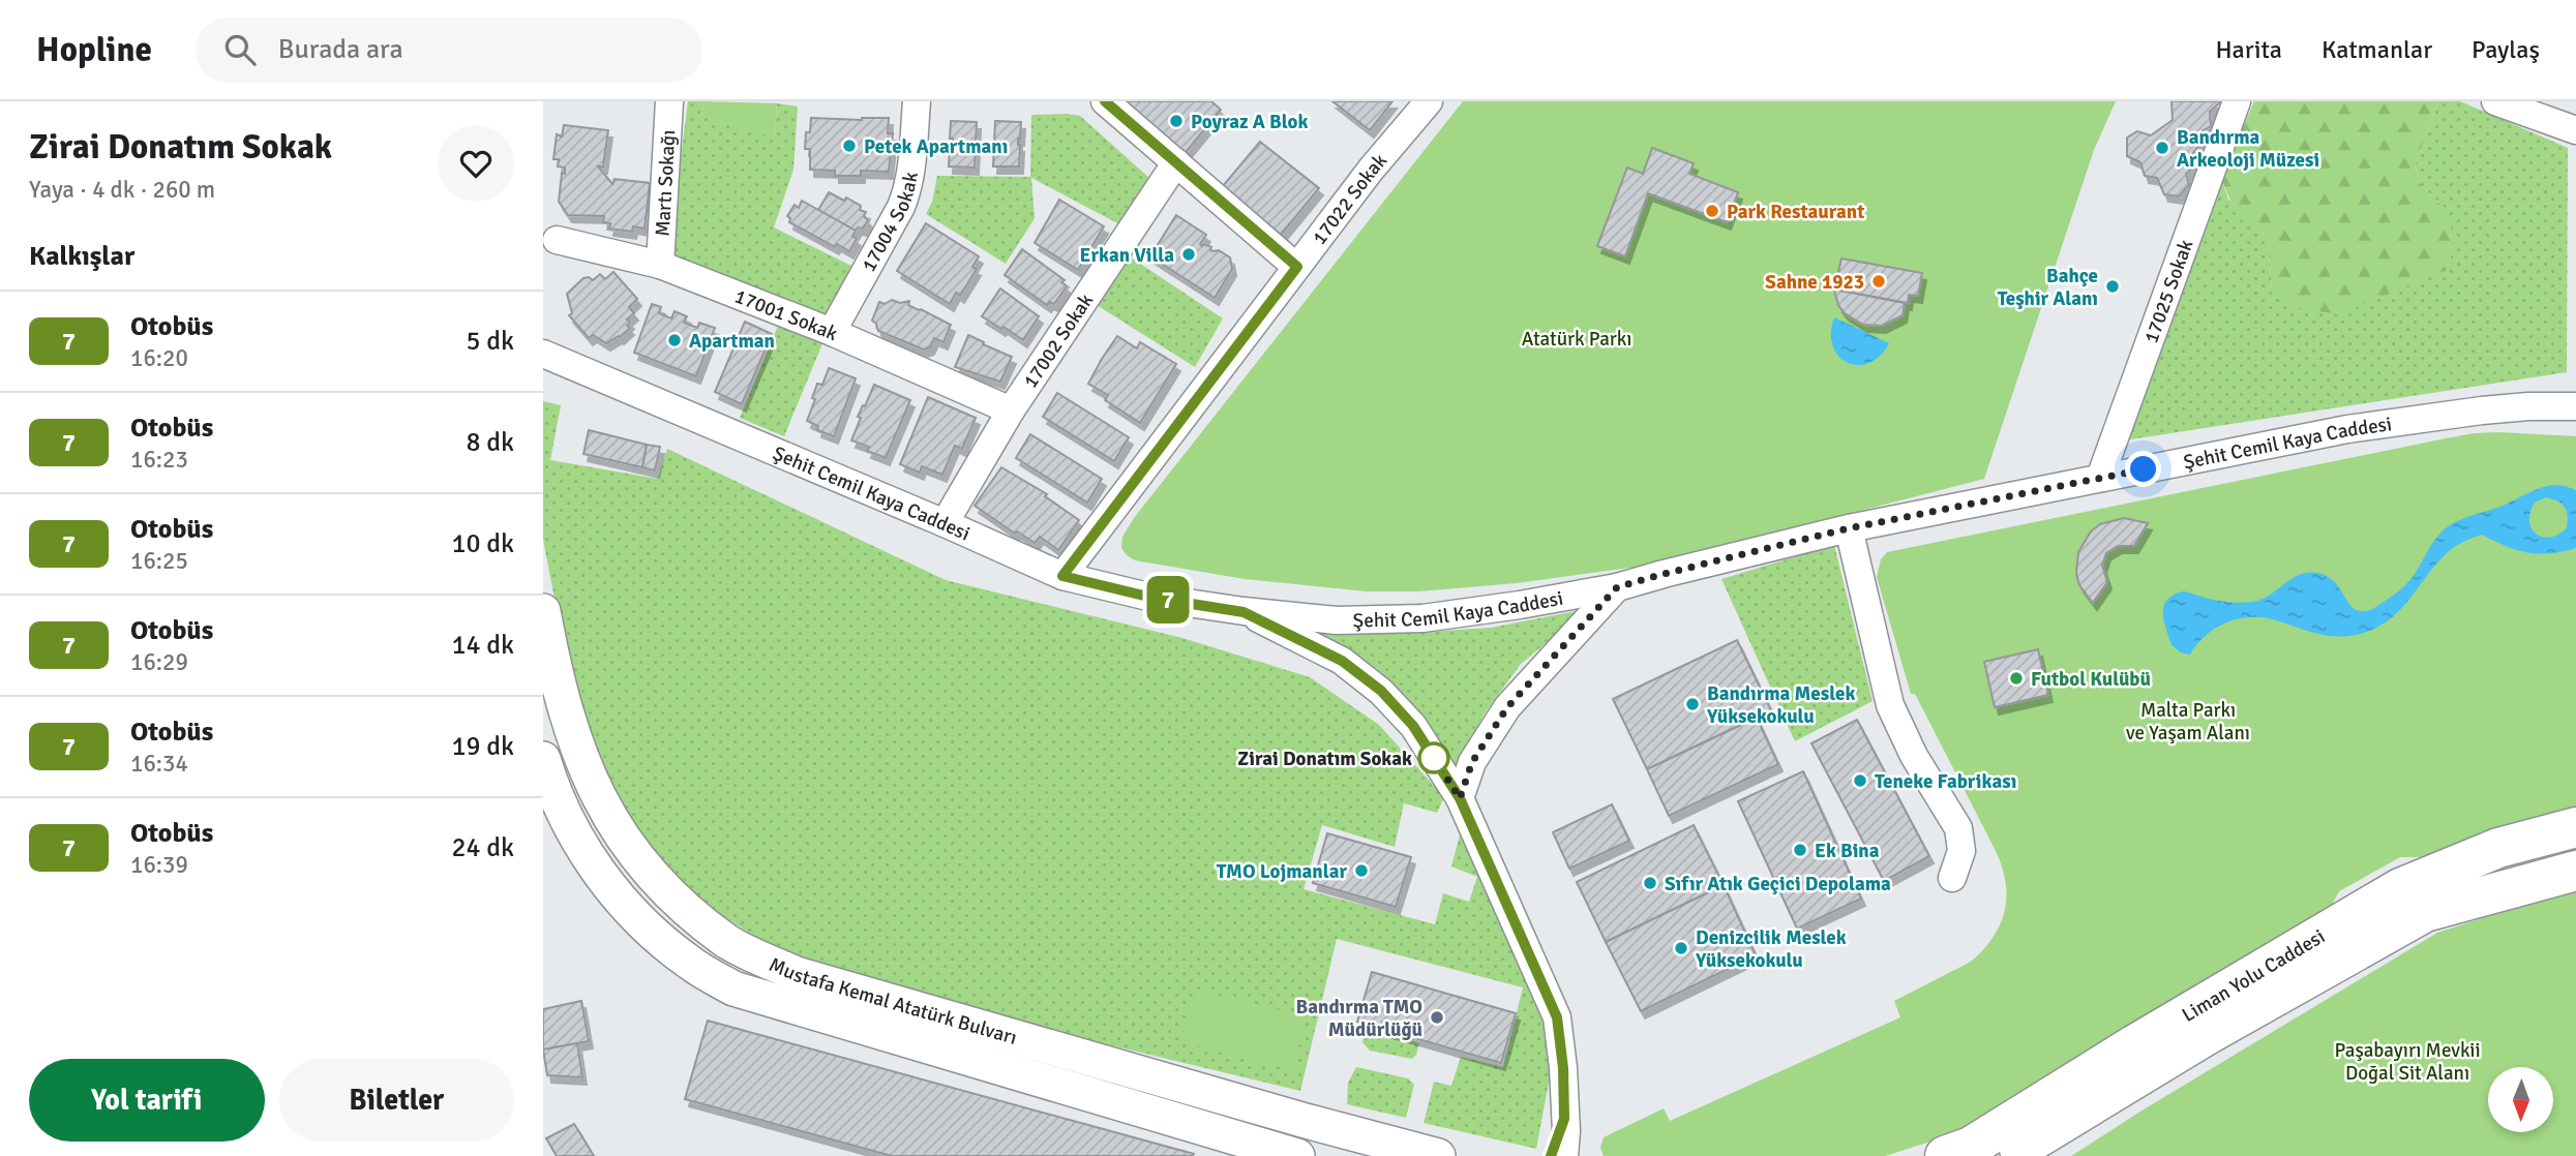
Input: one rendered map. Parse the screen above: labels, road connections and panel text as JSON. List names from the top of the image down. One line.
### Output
{"streets":{"highway":["Liman Yolu Caddesi"],"main road":["Mustafa Kemal Atatürk Bulvarı"],"street":["Martı Sokağı","17022 Sokak","17004 Sokak","17025 Sokak","17001 Sokak","17002 Sokak","Şehit Cemil Kaya Caddesi"]},"crossings":[["Martı Sokağı","17001 Sokak"],["17022 Sokak","Şehit Cemil Kaya Caddesi"],["17004 Sokak","17001 Sokak"],["17025 Sokak","Şehit Cemil Kaya Caddesi"],["17001 Sokak","17002 Sokak"],["17002 Sokak","Şehit Cemil Kaya Caddesi"]],"parks":["Atatürk Parkı","Malta Parkı ve Yaşam Alanı","Paşabayırı Mevkii Doğal Sit Alanı"],"places":["Poyraz A Blok","Petek Apartmanı","Bandırma Arkeoloji Müzesi","Park Restaurant","Erkan Villa","Sahne 1923","Bahçe Teşhir Alanı","Apartman","Futbol Kulübü","Bandırma Meslek Yüksekokulu","Zirai Donatım Sokak","Teneke Fabrikası","Ek Bina","TMO Lojmanlar","Sıfır Atık Geçici Depolama","Denizcilik Meslek Yüksekokulu","Bandırma TMO Müdürlüğü"],"lines":["bus line 7"],"north":"bottom","page":{"header":"Hopline","search":"Burada ara","nav":["Harita","Katmanlar","Paylaş"],"heading":[["Zirai Donatım Sokak","Yaya · 4 dk · 260 m"],"Kalkışlar"],"on_map":"7","list":[{"mark":"7","name":"Otobüs","note":"16:20","value":"5 dk"},{"mark":"7","name":"Otobüs","note":"16:23","value":"8 dk"},{"mark":"7","name":"Otobüs","note":"16:25","value":"10 dk"},{"mark":"7","name":"Otobüs","note":"16:29","value":"14 dk"},{"mark":"7","name":"Otobüs","note":"16:34","value":"19 dk"},{"mark":"7","name":"Otobüs","note":"16:39","value":"24 dk"}],"buttons":["Yol tarifi","Biletler"]}}
